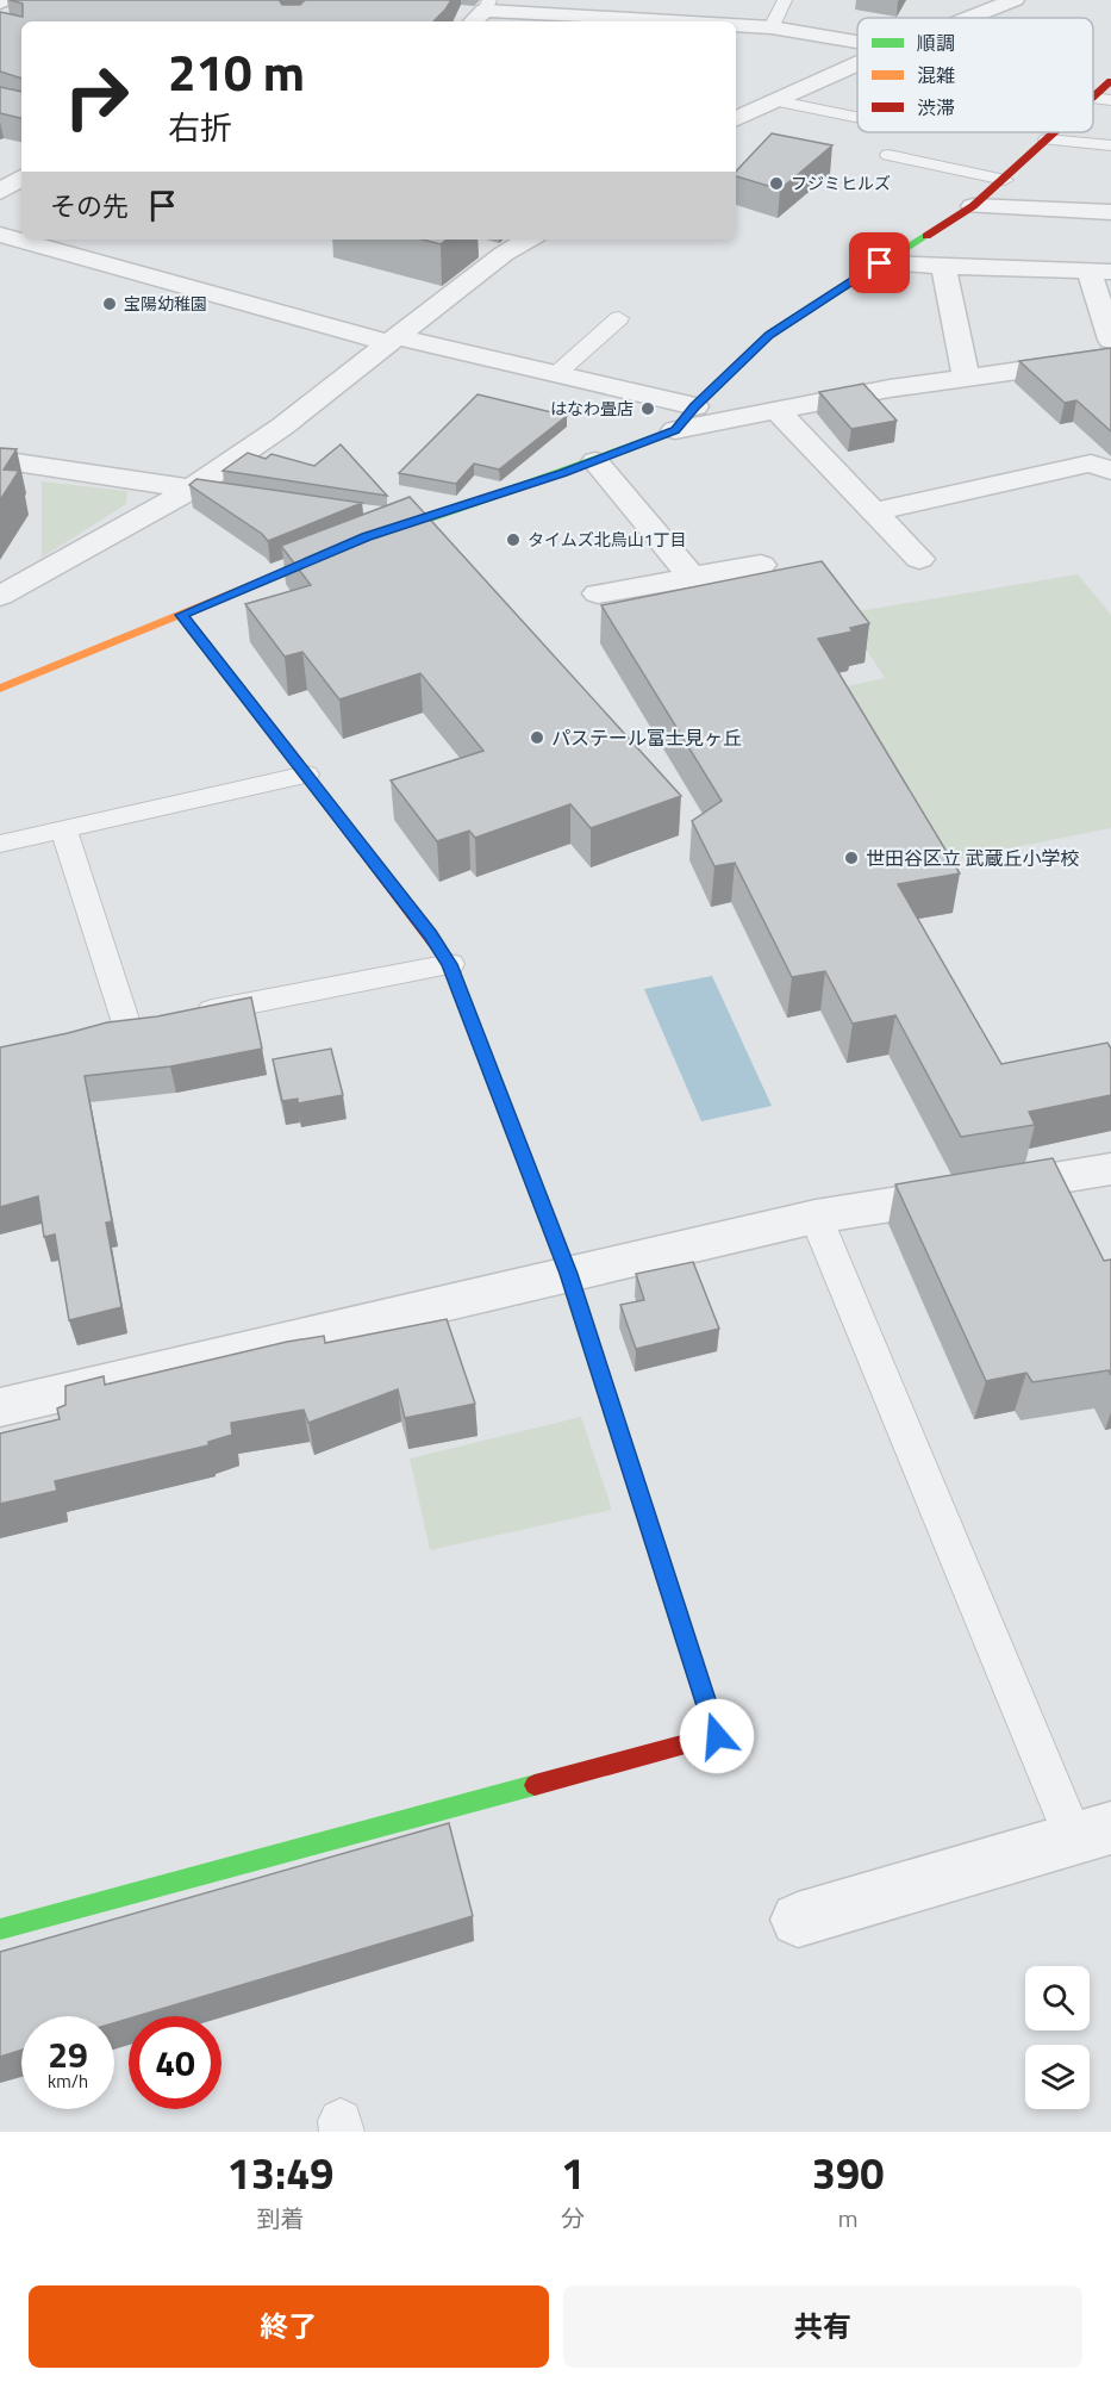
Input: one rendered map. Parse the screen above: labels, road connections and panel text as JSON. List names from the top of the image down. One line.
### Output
{"places":["フジミヒルズ","宝陽幼稚園","はなわ畳店","タイムズ北烏山1丁目","パステール富士見ヶ丘","世田谷区立 武蔵丘小学校"],"legend":["順調","混雑","渋滞"],"page":{"turn":["210 m","右折"],"then":"その先","speed":"29 km/h","limit":"40","eta":["13:49","到着","1","分","390","m"],"buttons":["終了","共有"]}}
